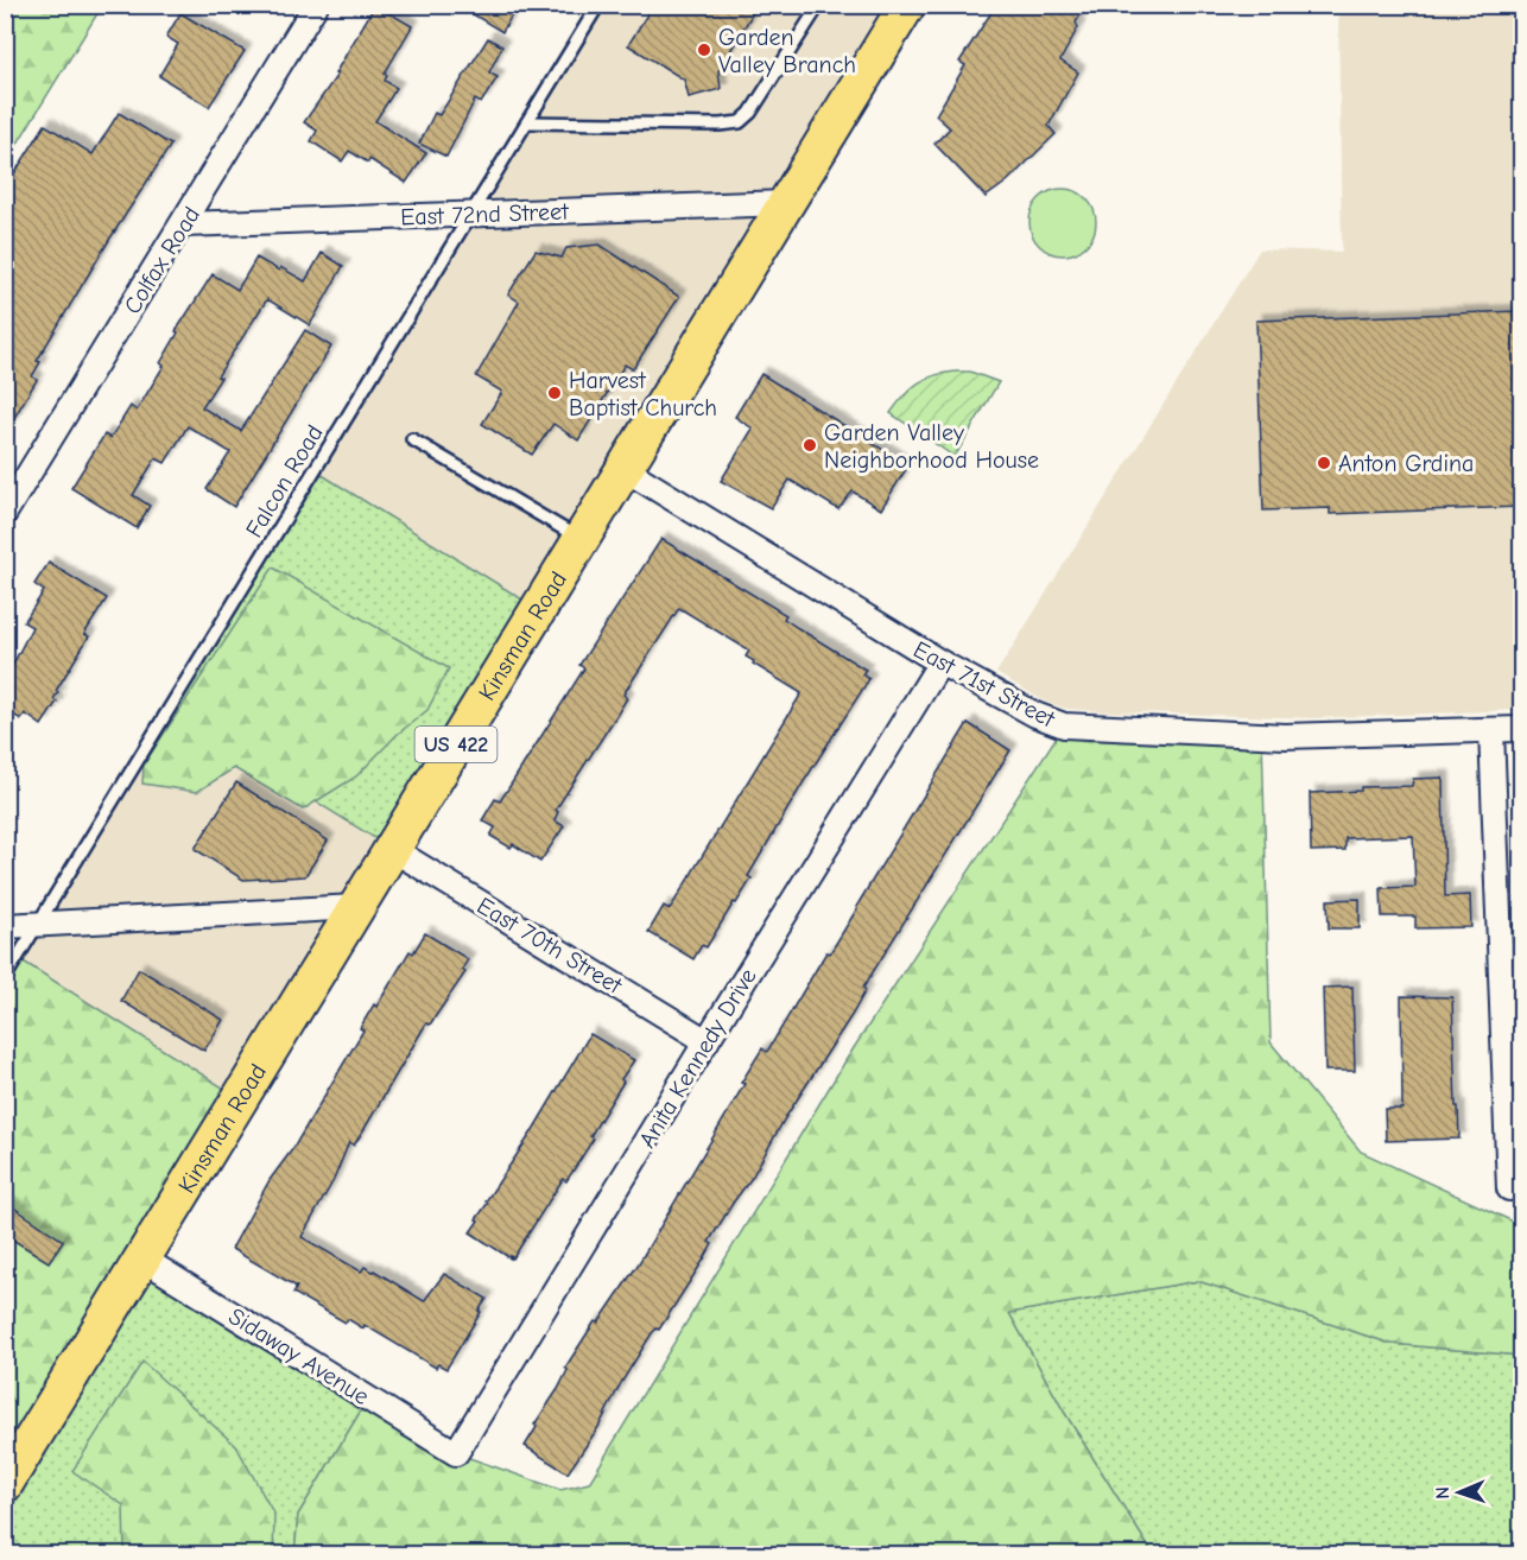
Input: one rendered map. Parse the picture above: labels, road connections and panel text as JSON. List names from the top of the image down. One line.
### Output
{"streets":{"main road":["Kinsman Road","US 422"],"street":["East 72nd Street","Colfax Road","East 71st Street","East 70th Street","Anita Kennedy Drive","Sidaway Avenue"],"lane":["Falcon Road"]},"crossings":[["East 72nd Street","Colfax Road"],["East 72nd Street","Falcon Road"],["East 72nd Street","Kinsman Road"],["Kinsman Road","East 71st Street"],["Kinsman Road","East 70th Street"],["Kinsman Road","Sidaway Avenue"],["East 71st Street","Anita Kennedy Drive"],["East 70th Street","Anita Kennedy Drive"],["Anita Kennedy Drive","Sidaway Avenue"]],"places":["Garden Valley Branch","Harvest Baptist Church","Garden Valley Neighborhood House","Anton Grdina"],"north":"left"}
